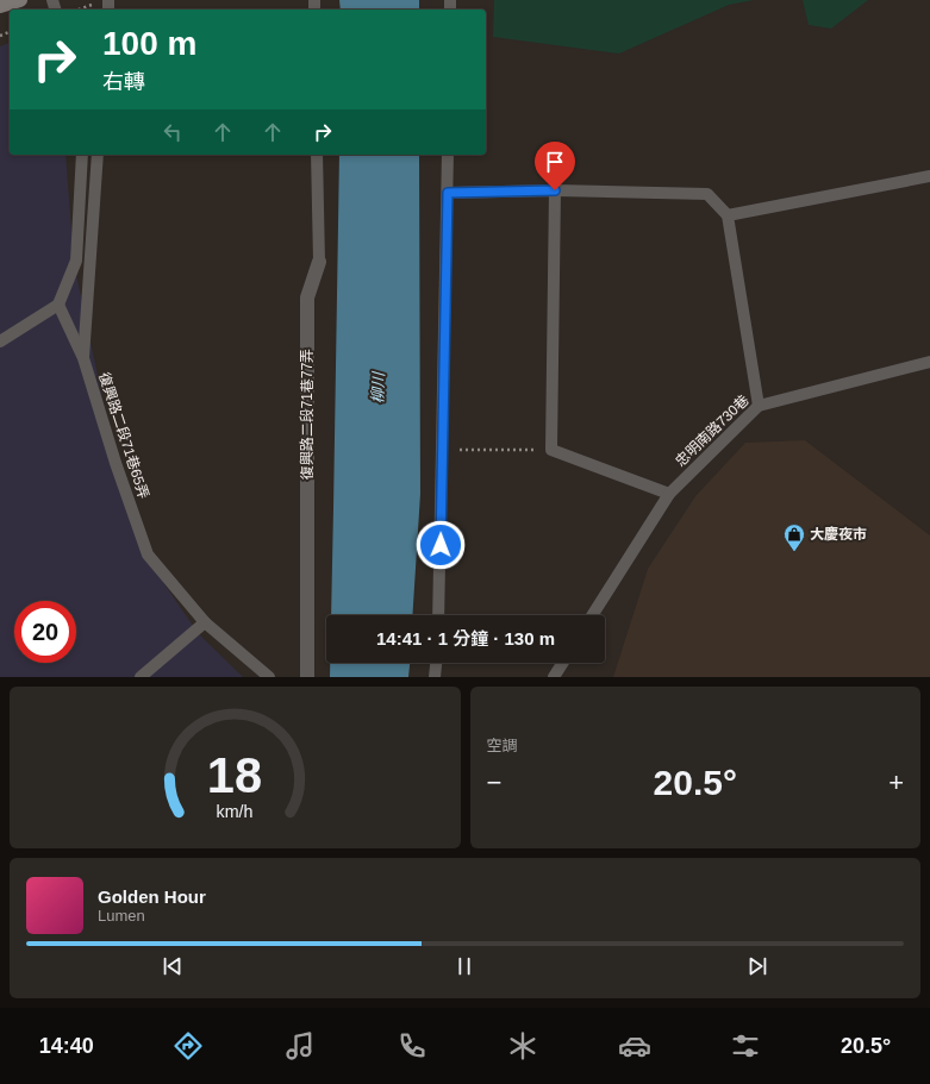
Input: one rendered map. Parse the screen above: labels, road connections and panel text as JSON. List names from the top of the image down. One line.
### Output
{"streets":{"street":["復興路二段71巷77弄"],"lane":["忠明南路730巷","復興路二段71巷65弄"]},"water":["柳川"],"places":{"shop":["大慶夜市"]},"page":{"turn":["100 m","右轉"],"limit":"20","trip":"14:41 · 1 分鐘 · 130 m","tile":"空調","heat":["−","20.5°","+"],"song":["Golden Hour","Lumen"],"tabs":["14:40","20.5°"],"gauge":["18","km/h"]}}
